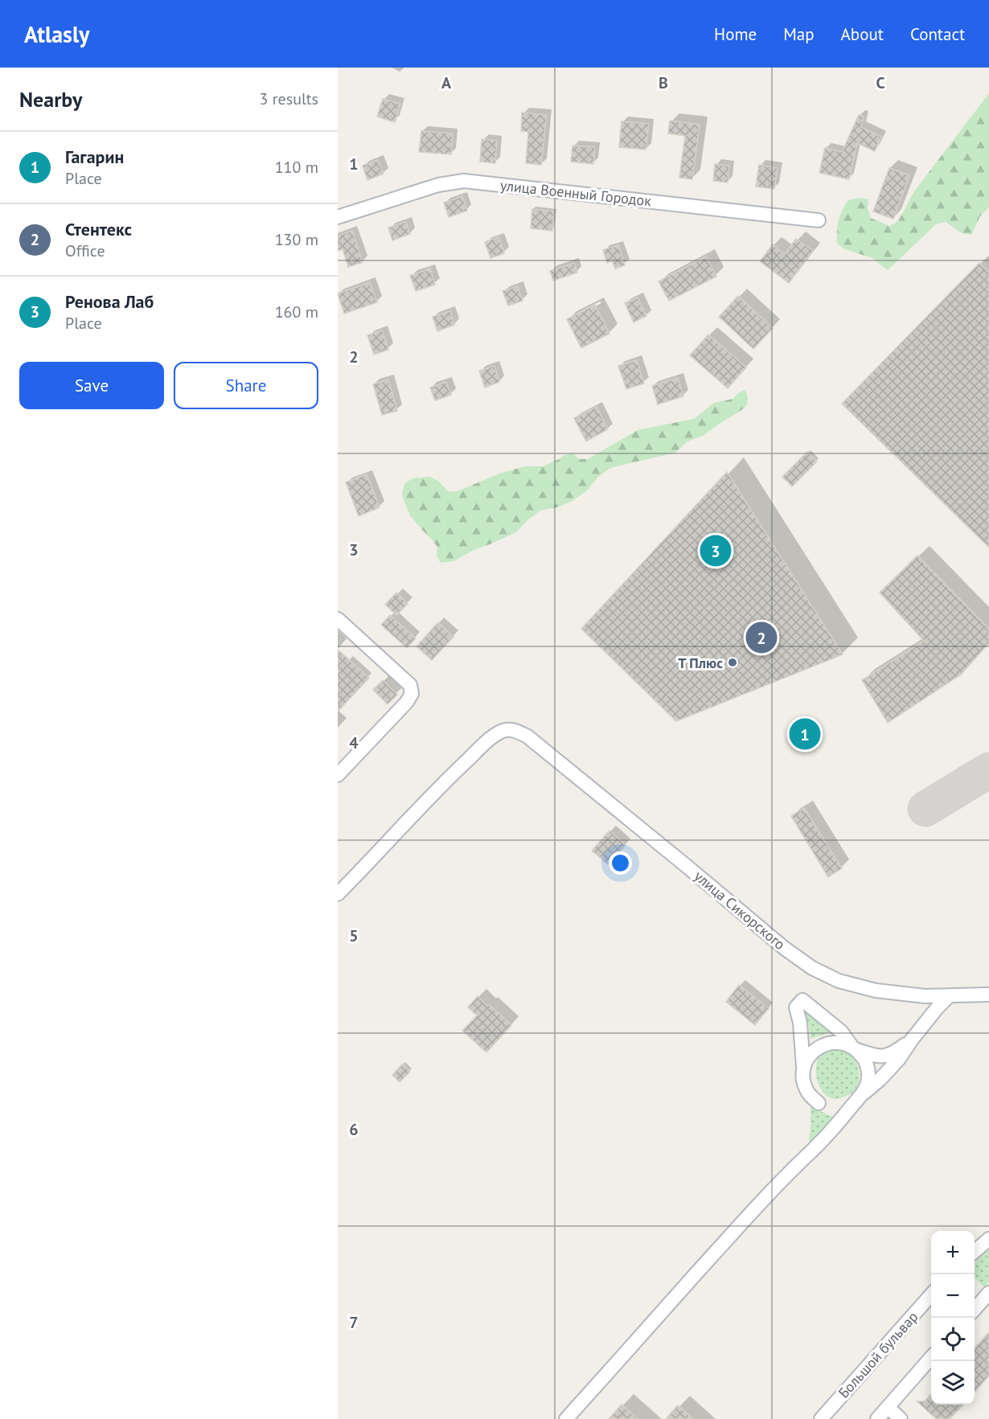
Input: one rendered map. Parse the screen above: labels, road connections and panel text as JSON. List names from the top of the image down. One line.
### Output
{"streets":{"street":["улица Военный Городок","улица Сикорского","Большой бульвар"]},"places":["Т Плюс"],"page":{"header":"Atlasly","nav":["Home","Map","About","Contact"],"heading":["Nearby","3 results"],"list":[{"mark":"1","name":"Гагарин","note":"Place","value":"110 m"},{"mark":"2","name":"Стентекс","note":"Office","value":"130 m"},{"mark":"3","name":"Ренова Лаб","note":"Place","value":"160 m"}],"buttons":["Save","Share"],"pins":["3","2","1"],"map_buttons":["+","−"]},"grid":{"columns":["A","B","C"],"rows":["1","2","3","4","5","6","7"]}}
